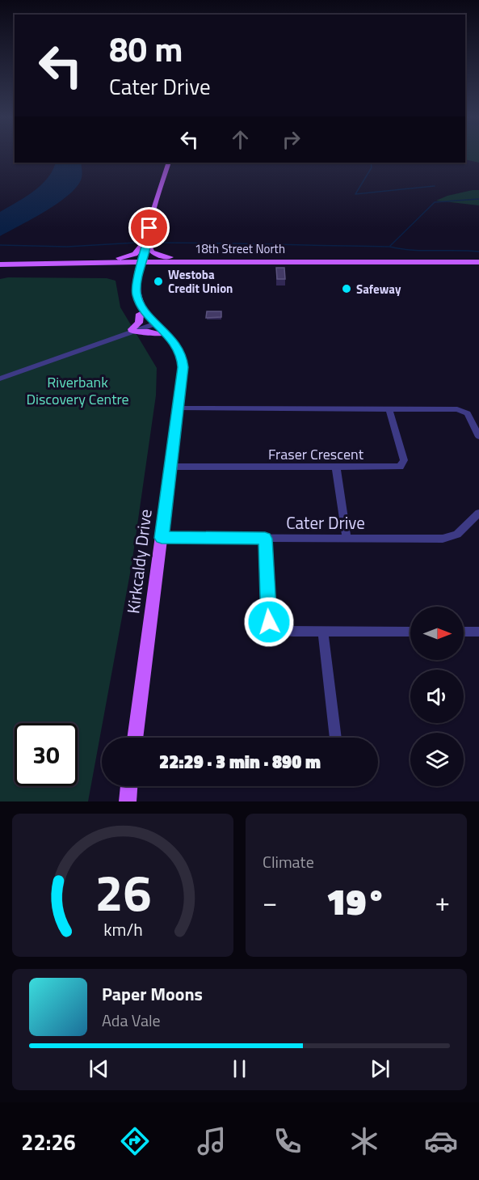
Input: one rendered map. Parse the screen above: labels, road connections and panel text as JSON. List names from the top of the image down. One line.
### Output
{"streets":{"main road":["18th Street North","Kirkcaldy Drive"],"street":["Fraser Crescent","Cater Drive"]},"crossings":[["18th Street North","Kirkcaldy Drive"],["Fraser Crescent","Kirkcaldy Drive"],["Cater Drive","Kirkcaldy Drive"]],"parks":["Riverbank Discovery Centre"],"places":["Westoba Credit Union","Safeway"],"north":"right","page":{"turn":["80 m","Cater Drive"],"limit":"30","trip":"22:29 · 3 min · 890 m","tile":"Climate","heat":["−","19°","+"],"song":["Paper Moons","Ada Vale"],"tabs":"22:26","gauge":["26","km/h"]}}
